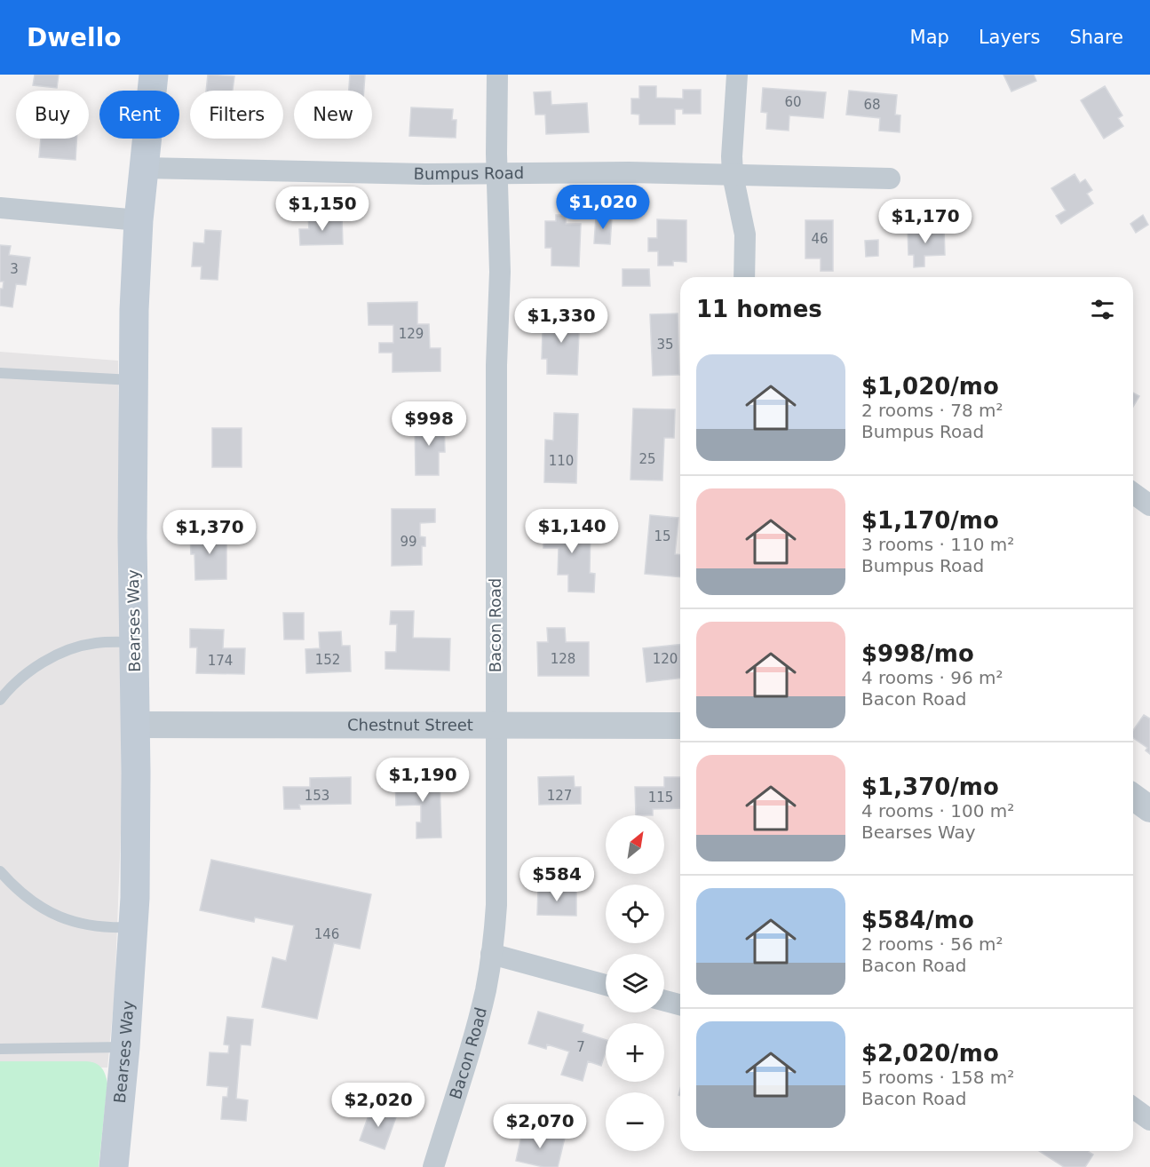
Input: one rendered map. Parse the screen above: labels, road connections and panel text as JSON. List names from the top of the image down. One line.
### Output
{"streets":{"main road":["Bearses Way"],"street":["Bumpus Road","Bacon Road","Chestnut Street"]},"crossings":[["Bumpus Road","Bearses Way"],["Bumpus Road","Bacon Road"],["Bearses Way","Chestnut Street"],["Bacon Road","Chestnut Street"]],"house_numbers":["60","68","46","3","129","35","25","110","15","99","128","120","152","174","153","127","115","146","7"],"north":"top right","page":{"header":"Dwello","nav":["Map","Layers","Share"],"chip":["Buy","Rent","Filters","New"],"price":["$1,020","$1,150","$1,170","$1,330","$998","$1,140","$1,370","$1,190","$584","$2,020","$2,070"],"heading":"11 homes","list":[{"name":"$1,020/mo","note":"2 rooms · 78 m² · Bumpus Road"},{"name":"$1,170/mo","note":"3 rooms · 110 m² · Bumpus Road"},{"name":"$998/mo","note":"4 rooms · 96 m² · Bacon Road"},{"name":"$1,370/mo","note":"4 rooms · 100 m² · Bearses Way"},{"name":"$584/mo","note":"2 rooms · 56 m² · Bacon Road"},{"name":"$2,020/mo","note":"5 rooms · 158 m² · Bacon Road"}],"map_buttons":["+","−"]}}
